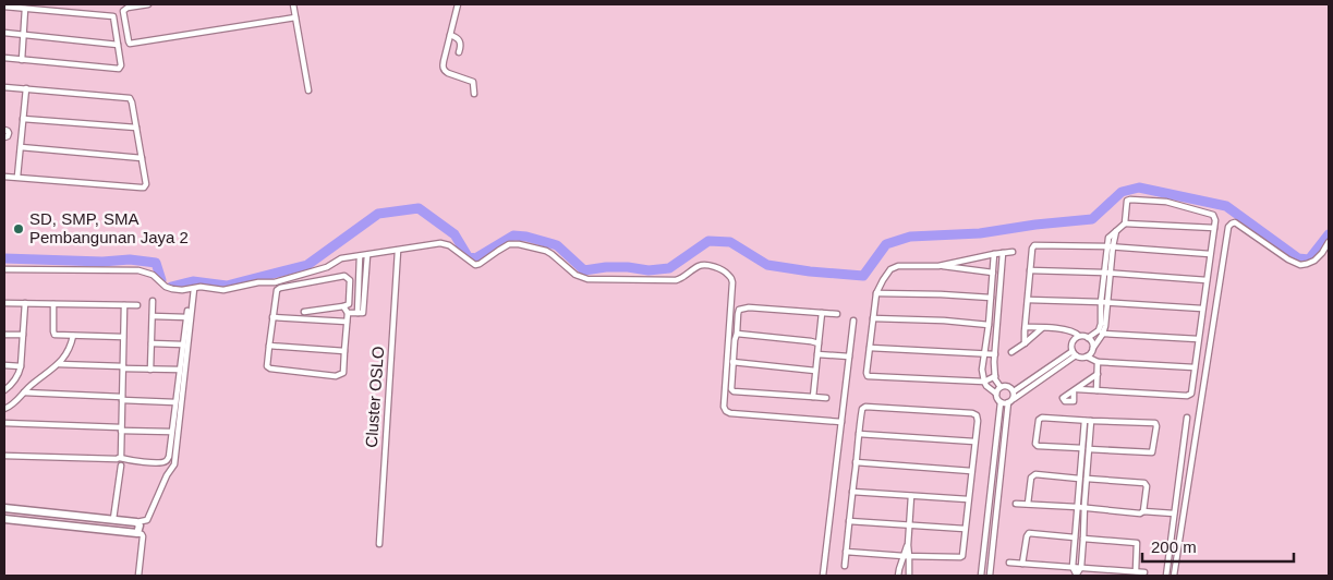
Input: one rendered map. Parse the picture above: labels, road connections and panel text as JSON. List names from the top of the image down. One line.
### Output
{"streets":{"street":["Cluster OSLO"]},"places":["SD, SMP, SMA Pembangunan Jaya 2"],"scale_bar":"200 m"}
